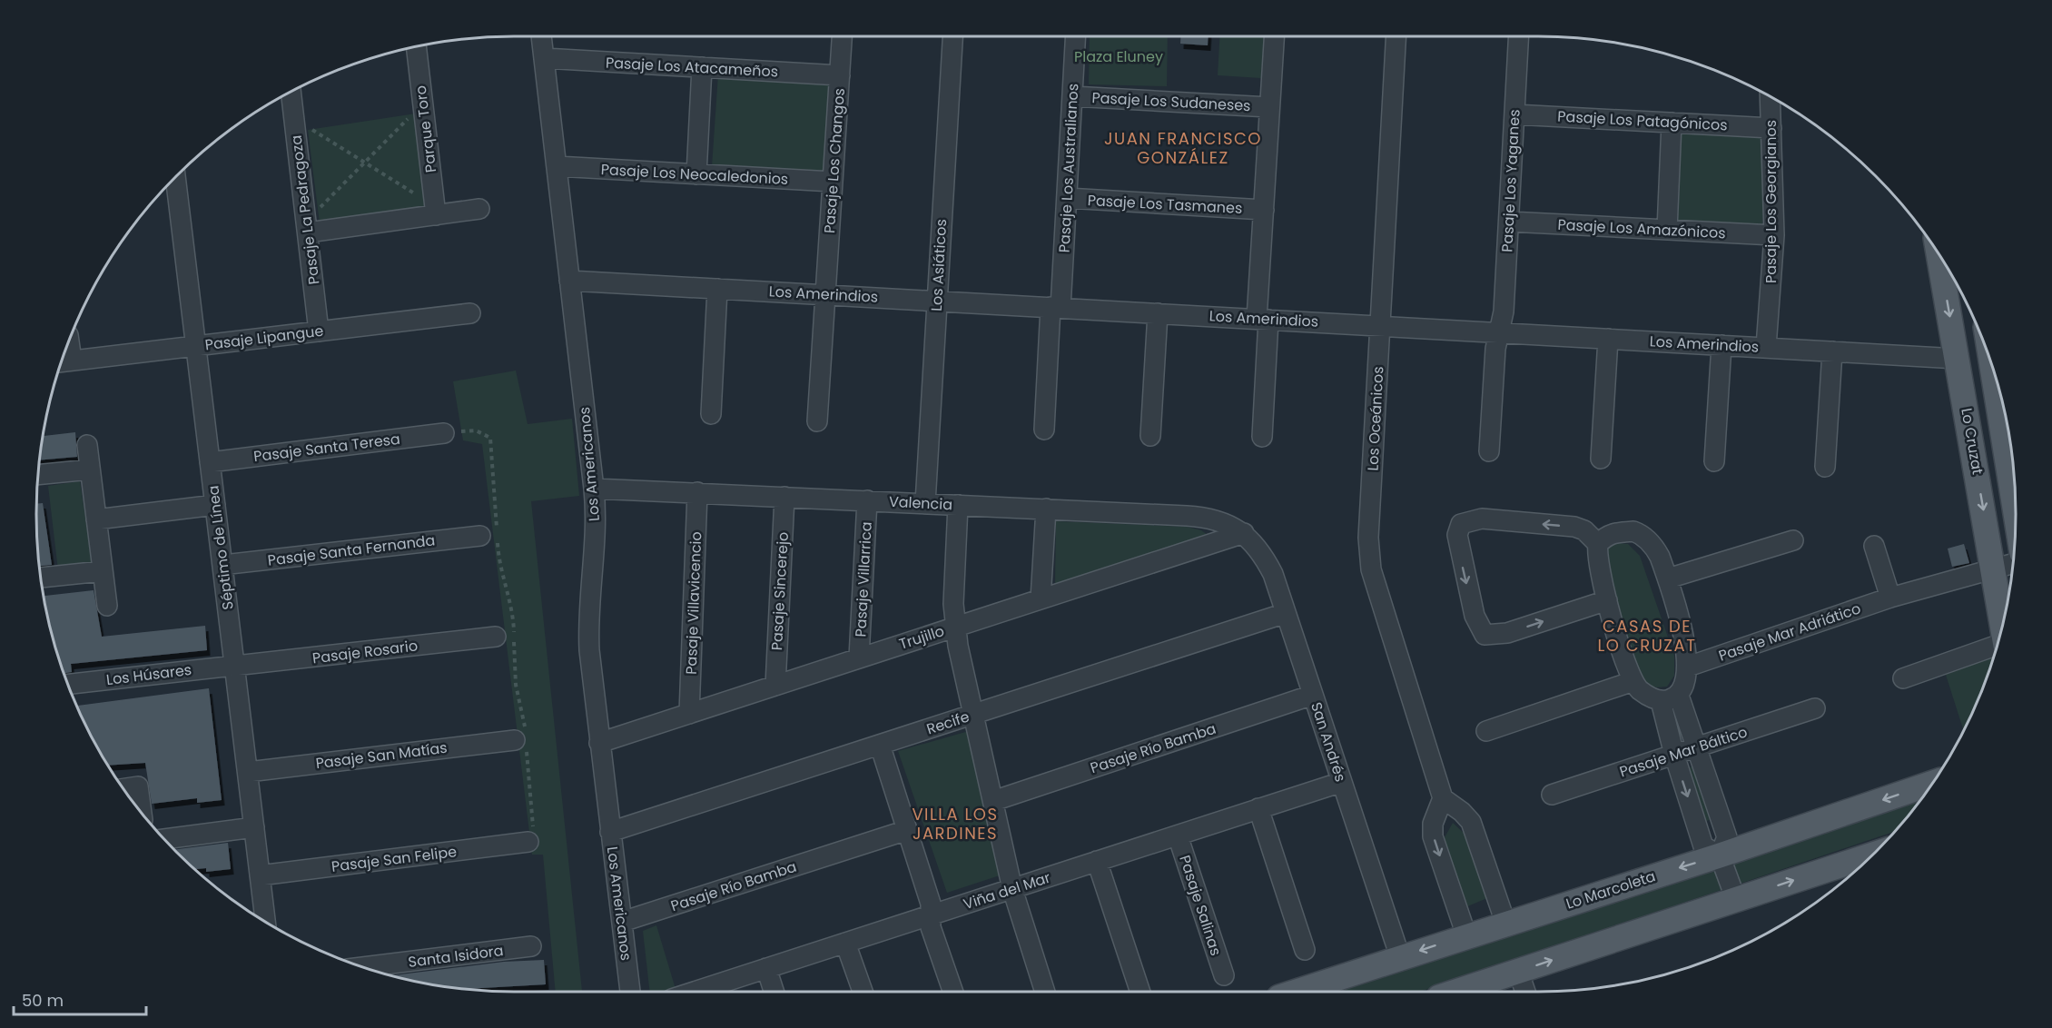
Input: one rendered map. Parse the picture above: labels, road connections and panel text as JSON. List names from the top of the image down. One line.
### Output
{"streets":{"main road":["Lo Cruzat","Lo Marcoleta"],"street":["Pasaje Los Atacameños","Pasaje Los Sudaneses","Pasaje Los Patagónicos","Parque Toro","Pasaje Los Changos","Pasaje Los Australianos","Pasaje Los Neocaledonios","Pasaje Los Yaganes","Pasaje Los Georgianos","Pasaje Los Tasmanes","Pasaje La Pedragoza","Pasaje Los Amazónicos","Los Asiáticos","Los Amerindios","Pasaje Lipangue","Los Oceánicos","Pasaje Santa Teresa","Los Americanos","Valencia","Séptimo de Línea","Pasaje Santa Fernanda","Pasaje Villarrica","Pasaje Sincerejo","Pasaje Villavicencio","Pasaje Mar Adriático","Trujillo","Pasaje Rosario","Los Húsares","Recife","San Andrés","Pasaje Río Bamba","Pasaje Mar Báltico","Pasaje San Matías","Pasaje San Felipe","Viña del Mar","Pasaje Salinas","Santa Isidora"]},"crossings":[["Pasaje Los Atacameños","Pasaje Los Changos"],["Pasaje Los Atacameños","Los Americanos"],["Pasaje Los Sudaneses","Pasaje Los Australianos"],["Pasaje Los Patagónicos","Pasaje Los Yaganes"],["Pasaje Los Patagónicos","Pasaje Los Georgianos"],["Pasaje Los Changos","Pasaje Los Neocaledonios"],["Pasaje Los Changos","Los Amerindios"],["Pasaje Los Australianos","Pasaje Los Tasmanes"],["Pasaje Los Australianos","Los Amerindios"],["Pasaje Los Neocaledonios","Los Americanos"],["Pasaje Los Yaganes","Pasaje Los Amazónicos"],["Pasaje Los Yaganes","Los Amerindios"],["Pasaje Los Georgianos","Pasaje Los Amazónicos"],["Pasaje Los Georgianos","Los Amerindios"],["Pasaje La Pedragoza","Pasaje Lipangue"],["Los Asiáticos","Los Amerindios"],["Los Asiáticos","Valencia"],["Los Amerindios","Los Oceánicos"],["Los Amerindios","Lo Cruzat"],["Los Amerindios","Los Americanos"],["Pasaje Lipangue","Séptimo de Línea"],["Lo Cruzat","Pasaje Mar Adriático"],["Pasaje Santa Teresa","Séptimo de Línea"],["Los Americanos","Valencia"],["Los Americanos","Trujillo"],["Los Americanos","Recife"],["Los Americanos","Pasaje Río Bamba"],["Valencia","Pasaje Villarrica"],["Valencia","Pasaje Sincerejo"],["Valencia","Pasaje Villavicencio"],["Valencia","Trujillo"],["Valencia","San Andrés"],["Séptimo de Línea","Pasaje Santa Fernanda"],["Séptimo de Línea","Pasaje Rosario"],["Séptimo de Línea","Los Húsares"],["Séptimo de Línea","Pasaje San Matías"],["Séptimo de Línea","Pasaje San Felipe"],["Pasaje Villarrica","Trujillo"],["Pasaje Sincerejo","Trujillo"],["Pasaje Villavicencio","Trujillo"],["Trujillo","San Andrés"],["Pasaje Rosario","Los Húsares"],["Recife","San Andrés"],["San Andrés","Pasaje Río Bamba"],["San Andrés","Lo Marcoleta"],["San Andrés","Viña del Mar"],["Viña del Mar","Pasaje Salinas"]],"one_way":["Lo Cruzat"],"districts":["JUAN FRANCISCO GONZÁLEZ","CASAS DE LO CRUZAT","VILLA LOS JARDINES"],"parks":["Plaza Eluney"],"scale_bar":"50 m"}
